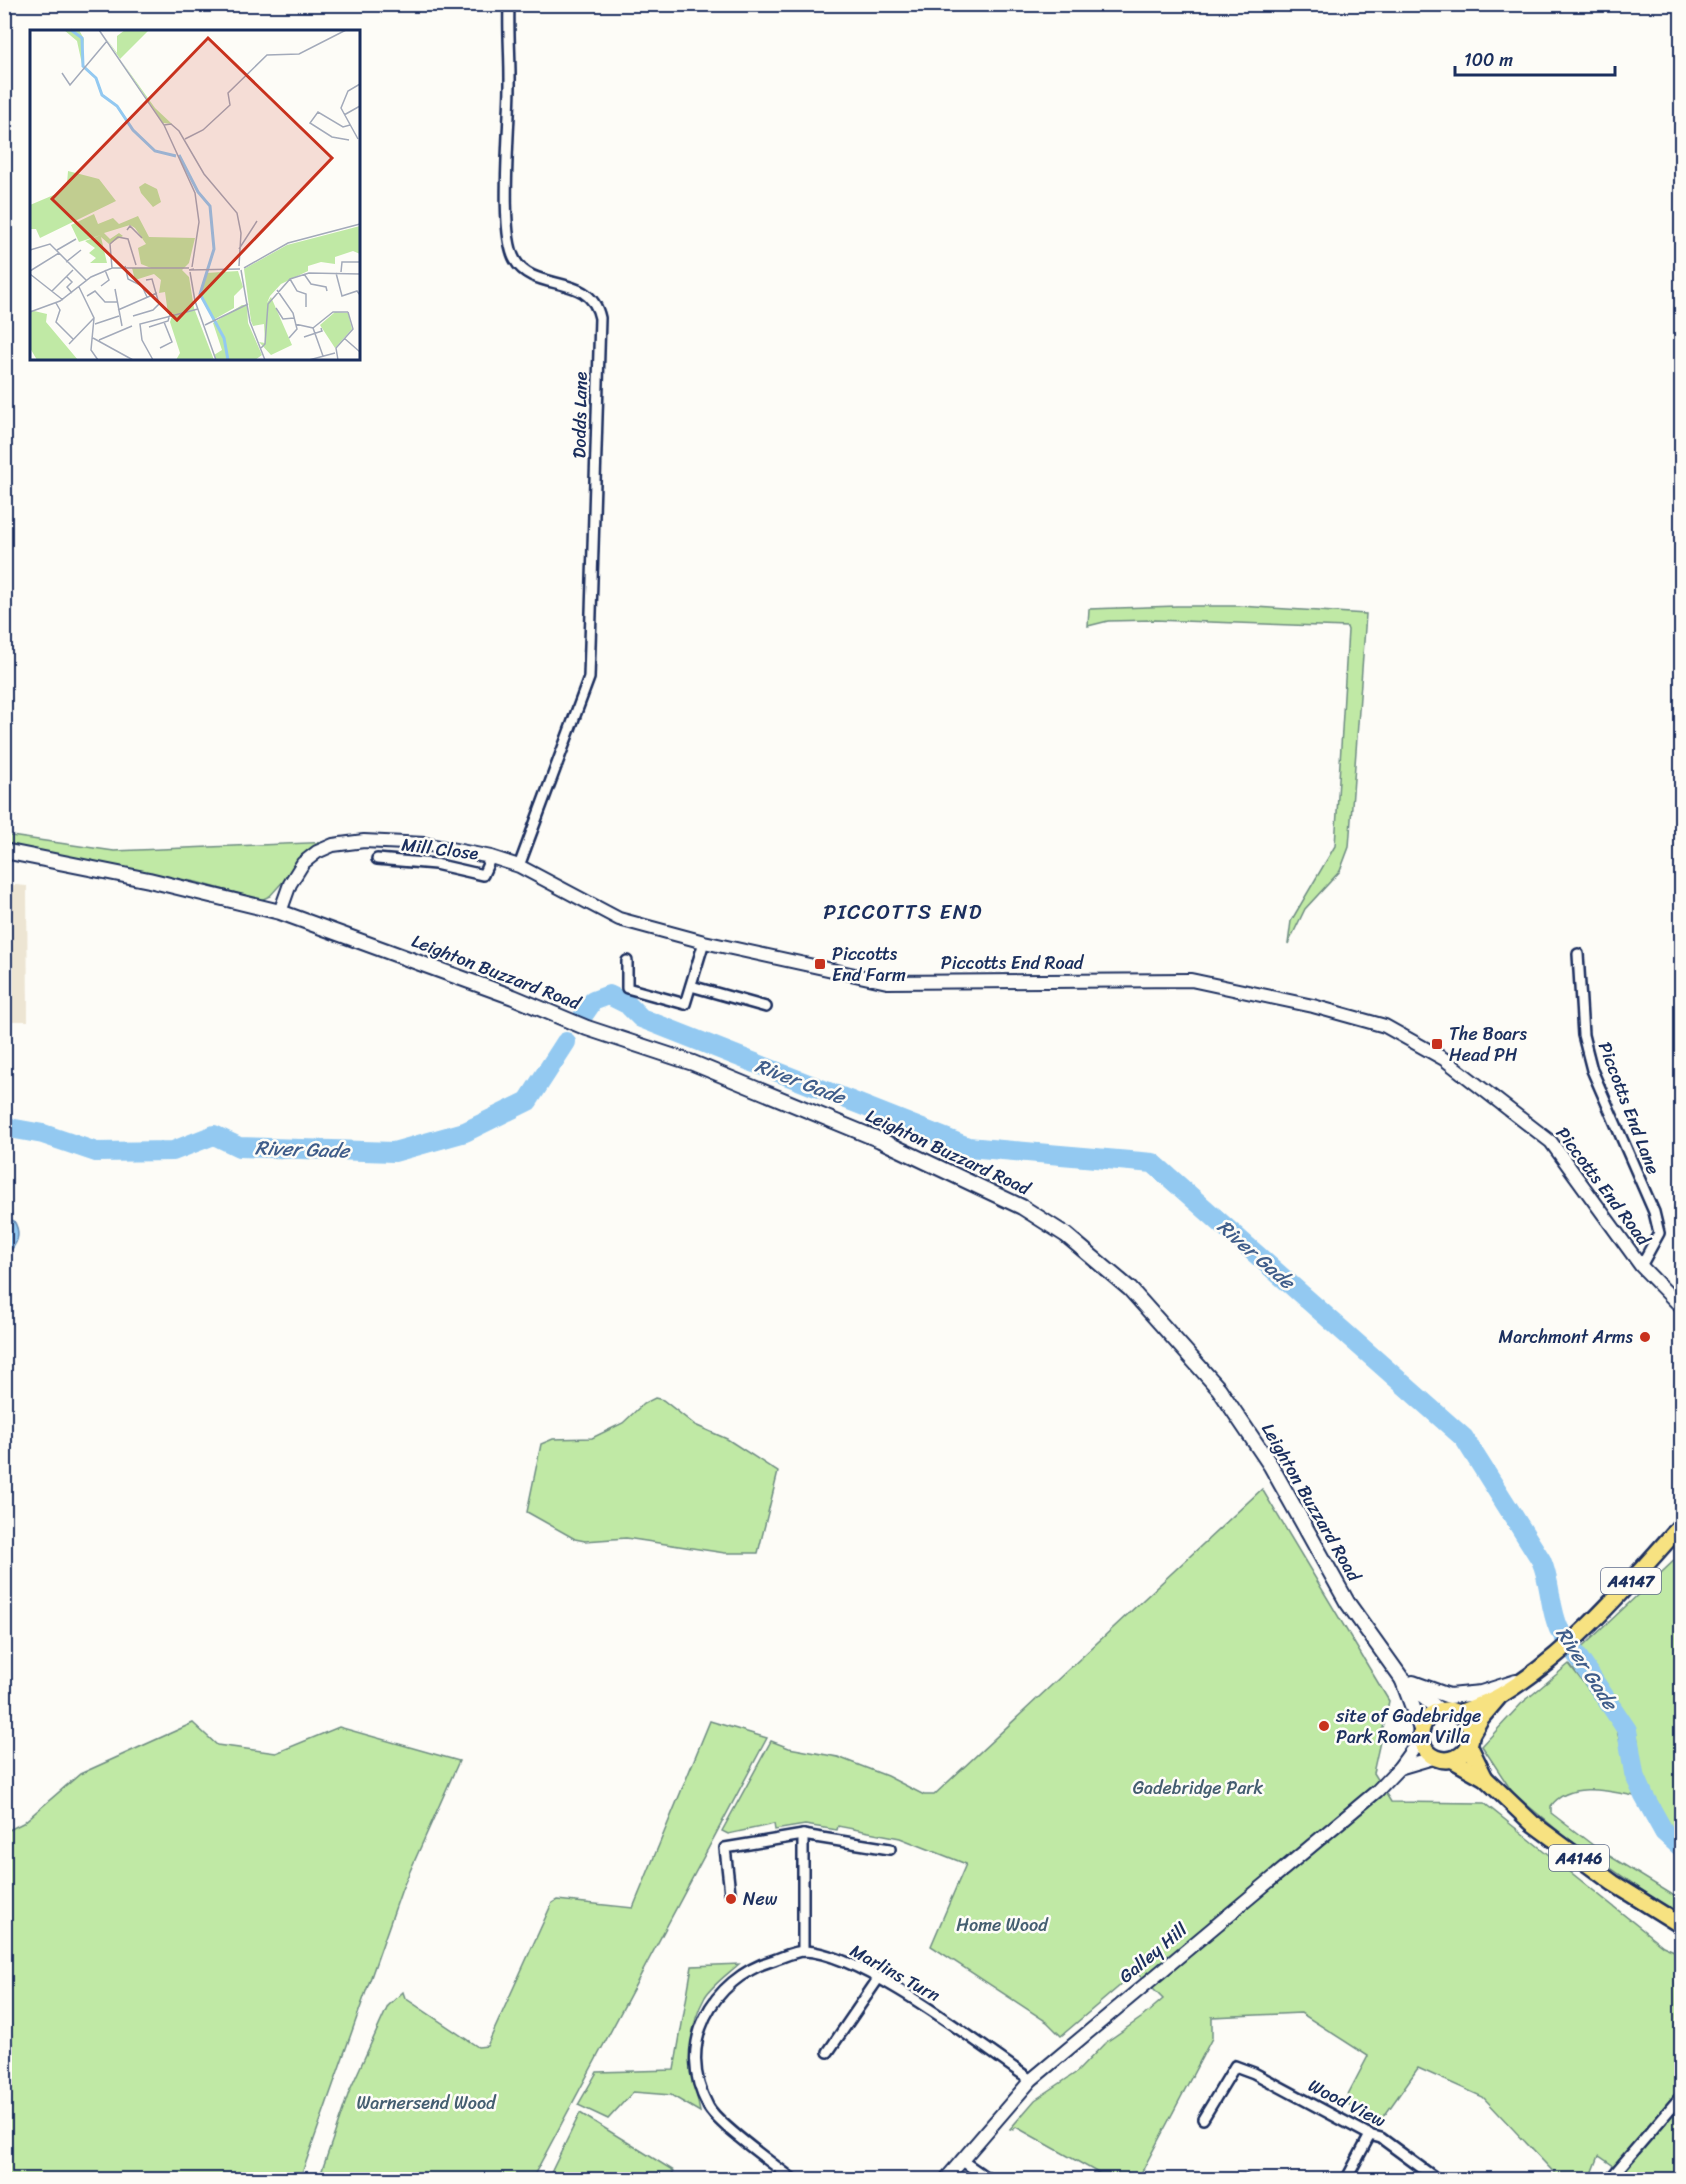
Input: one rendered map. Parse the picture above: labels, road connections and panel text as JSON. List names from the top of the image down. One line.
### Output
{"streets":{"main road":["Leighton Buzzard Road","A4147","A4146"],"street":["Dodds Lane","Mill Close","Piccotts End Road","Piccotts End Lane","Galley Hill","Marlins Turn","Wood View"]},"crossings":[["Dodds Lane","Piccotts End Road"],["Mill Close","Piccotts End Road"],["Piccotts End Road","Leighton Buzzard Road"],["Piccotts End Road","Piccotts End Lane"],["Leighton Buzzard Road","A4147"],["Leighton Buzzard Road","A4146"],["Leighton Buzzard Road","Galley Hill"],["A4147","A4146"],["A4147","Galley Hill"],["A4146","Galley Hill"],["Galley Hill","Marlins Turn"]],"districts":["PICCOTTS END"],"water":["River Gade"],"parks":["Gadebridge Park","Home Wood","Warnersend Wood"],"places":{"transit":["Piccotts End Farm","The Boars Head PH"],"other":["Marchmont Arms","site of Gadebridge Park Roman Villa","New"]},"scale_bar":"100 m"}
